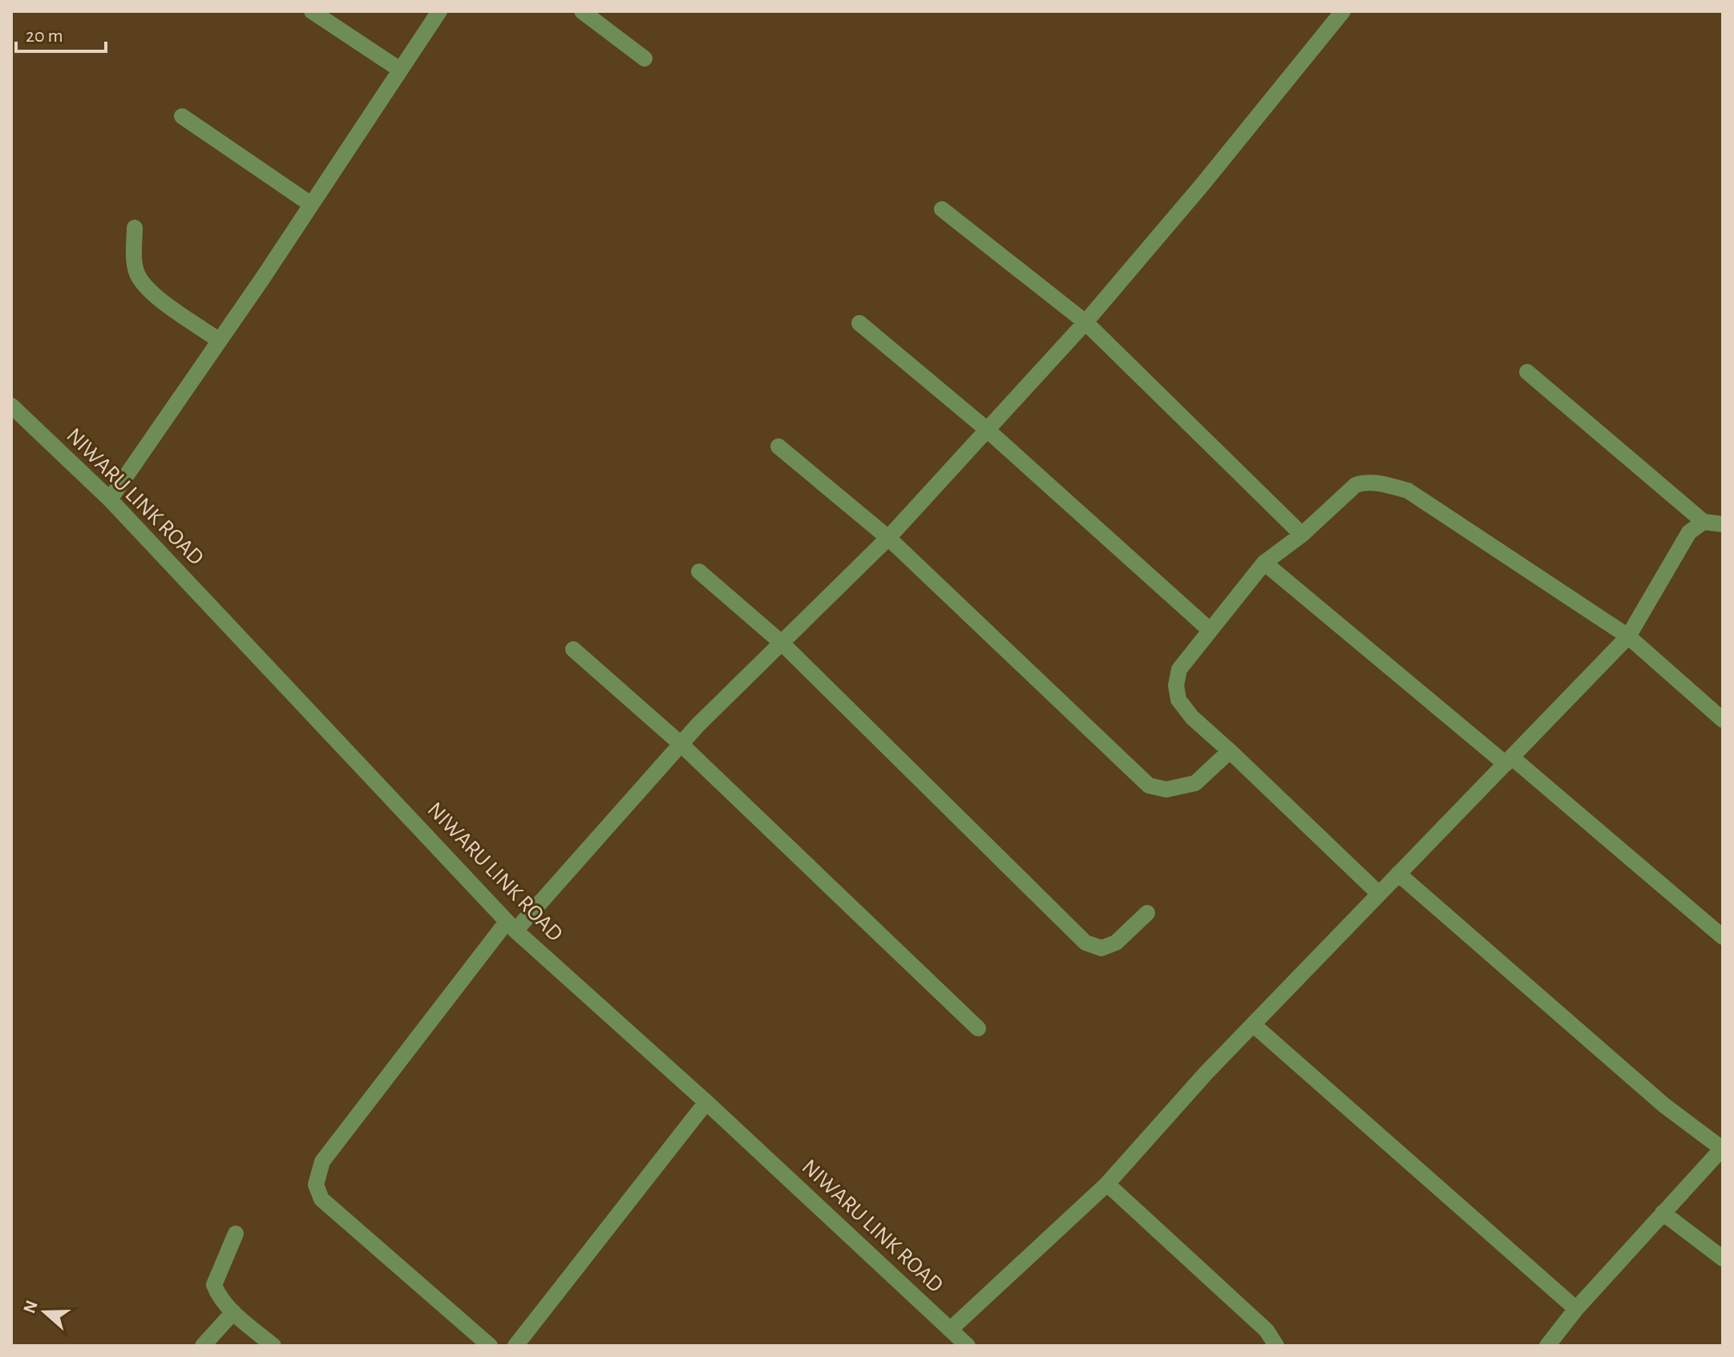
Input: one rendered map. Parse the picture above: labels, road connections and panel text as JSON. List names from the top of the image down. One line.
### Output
{"streets":{"street":["NIWARU LINK ROAD"]},"scale_bar":"20 m","north":"left"}
